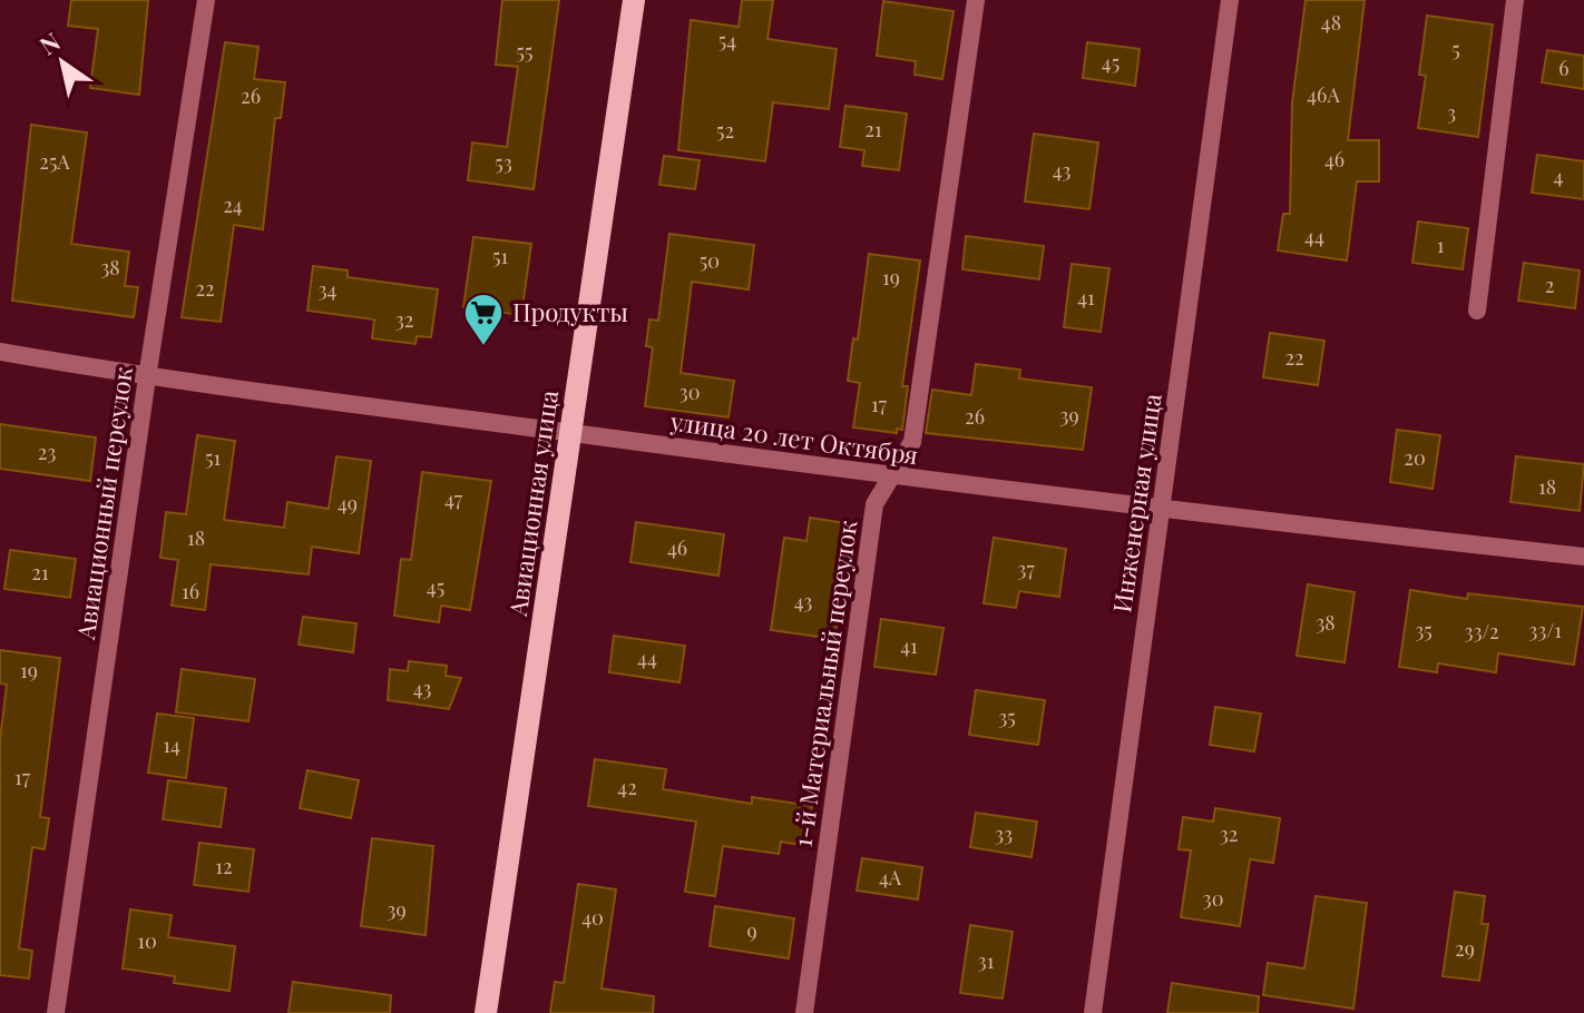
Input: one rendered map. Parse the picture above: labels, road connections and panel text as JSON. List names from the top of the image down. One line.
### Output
{"streets":{"main road":["Авиационная улица"],"street":["улица 20 лет Октября","Авиационный переулок","Инженерная улица","1-й Материальный переулок"]},"crossings":[["улица 20 лет Октября","Авиационный переулок"],["улица 20 лет Октября","Авиационная улица"],["улица 20 лет Октября","Инженерная улица"],["улица 20 лет Октября","1-й Материальный переулок"]],"places":{"supermarket":["Продукты"]},"house_numbers":["48","54","5","55","45","6","46А","26","3","21","52","46","25А","53","43","4","24","44","1","51","50","38","19","2","22","34","41","32","22","30","17","39","26","23","51","20","18","47","49","18","46","37","21","45","16","43","38","35","33/1","33/2","41","44","19","43","35","14","17","42","33","32","12","4А","30","39","40","9","10","29","31"],"north":"top left"}
